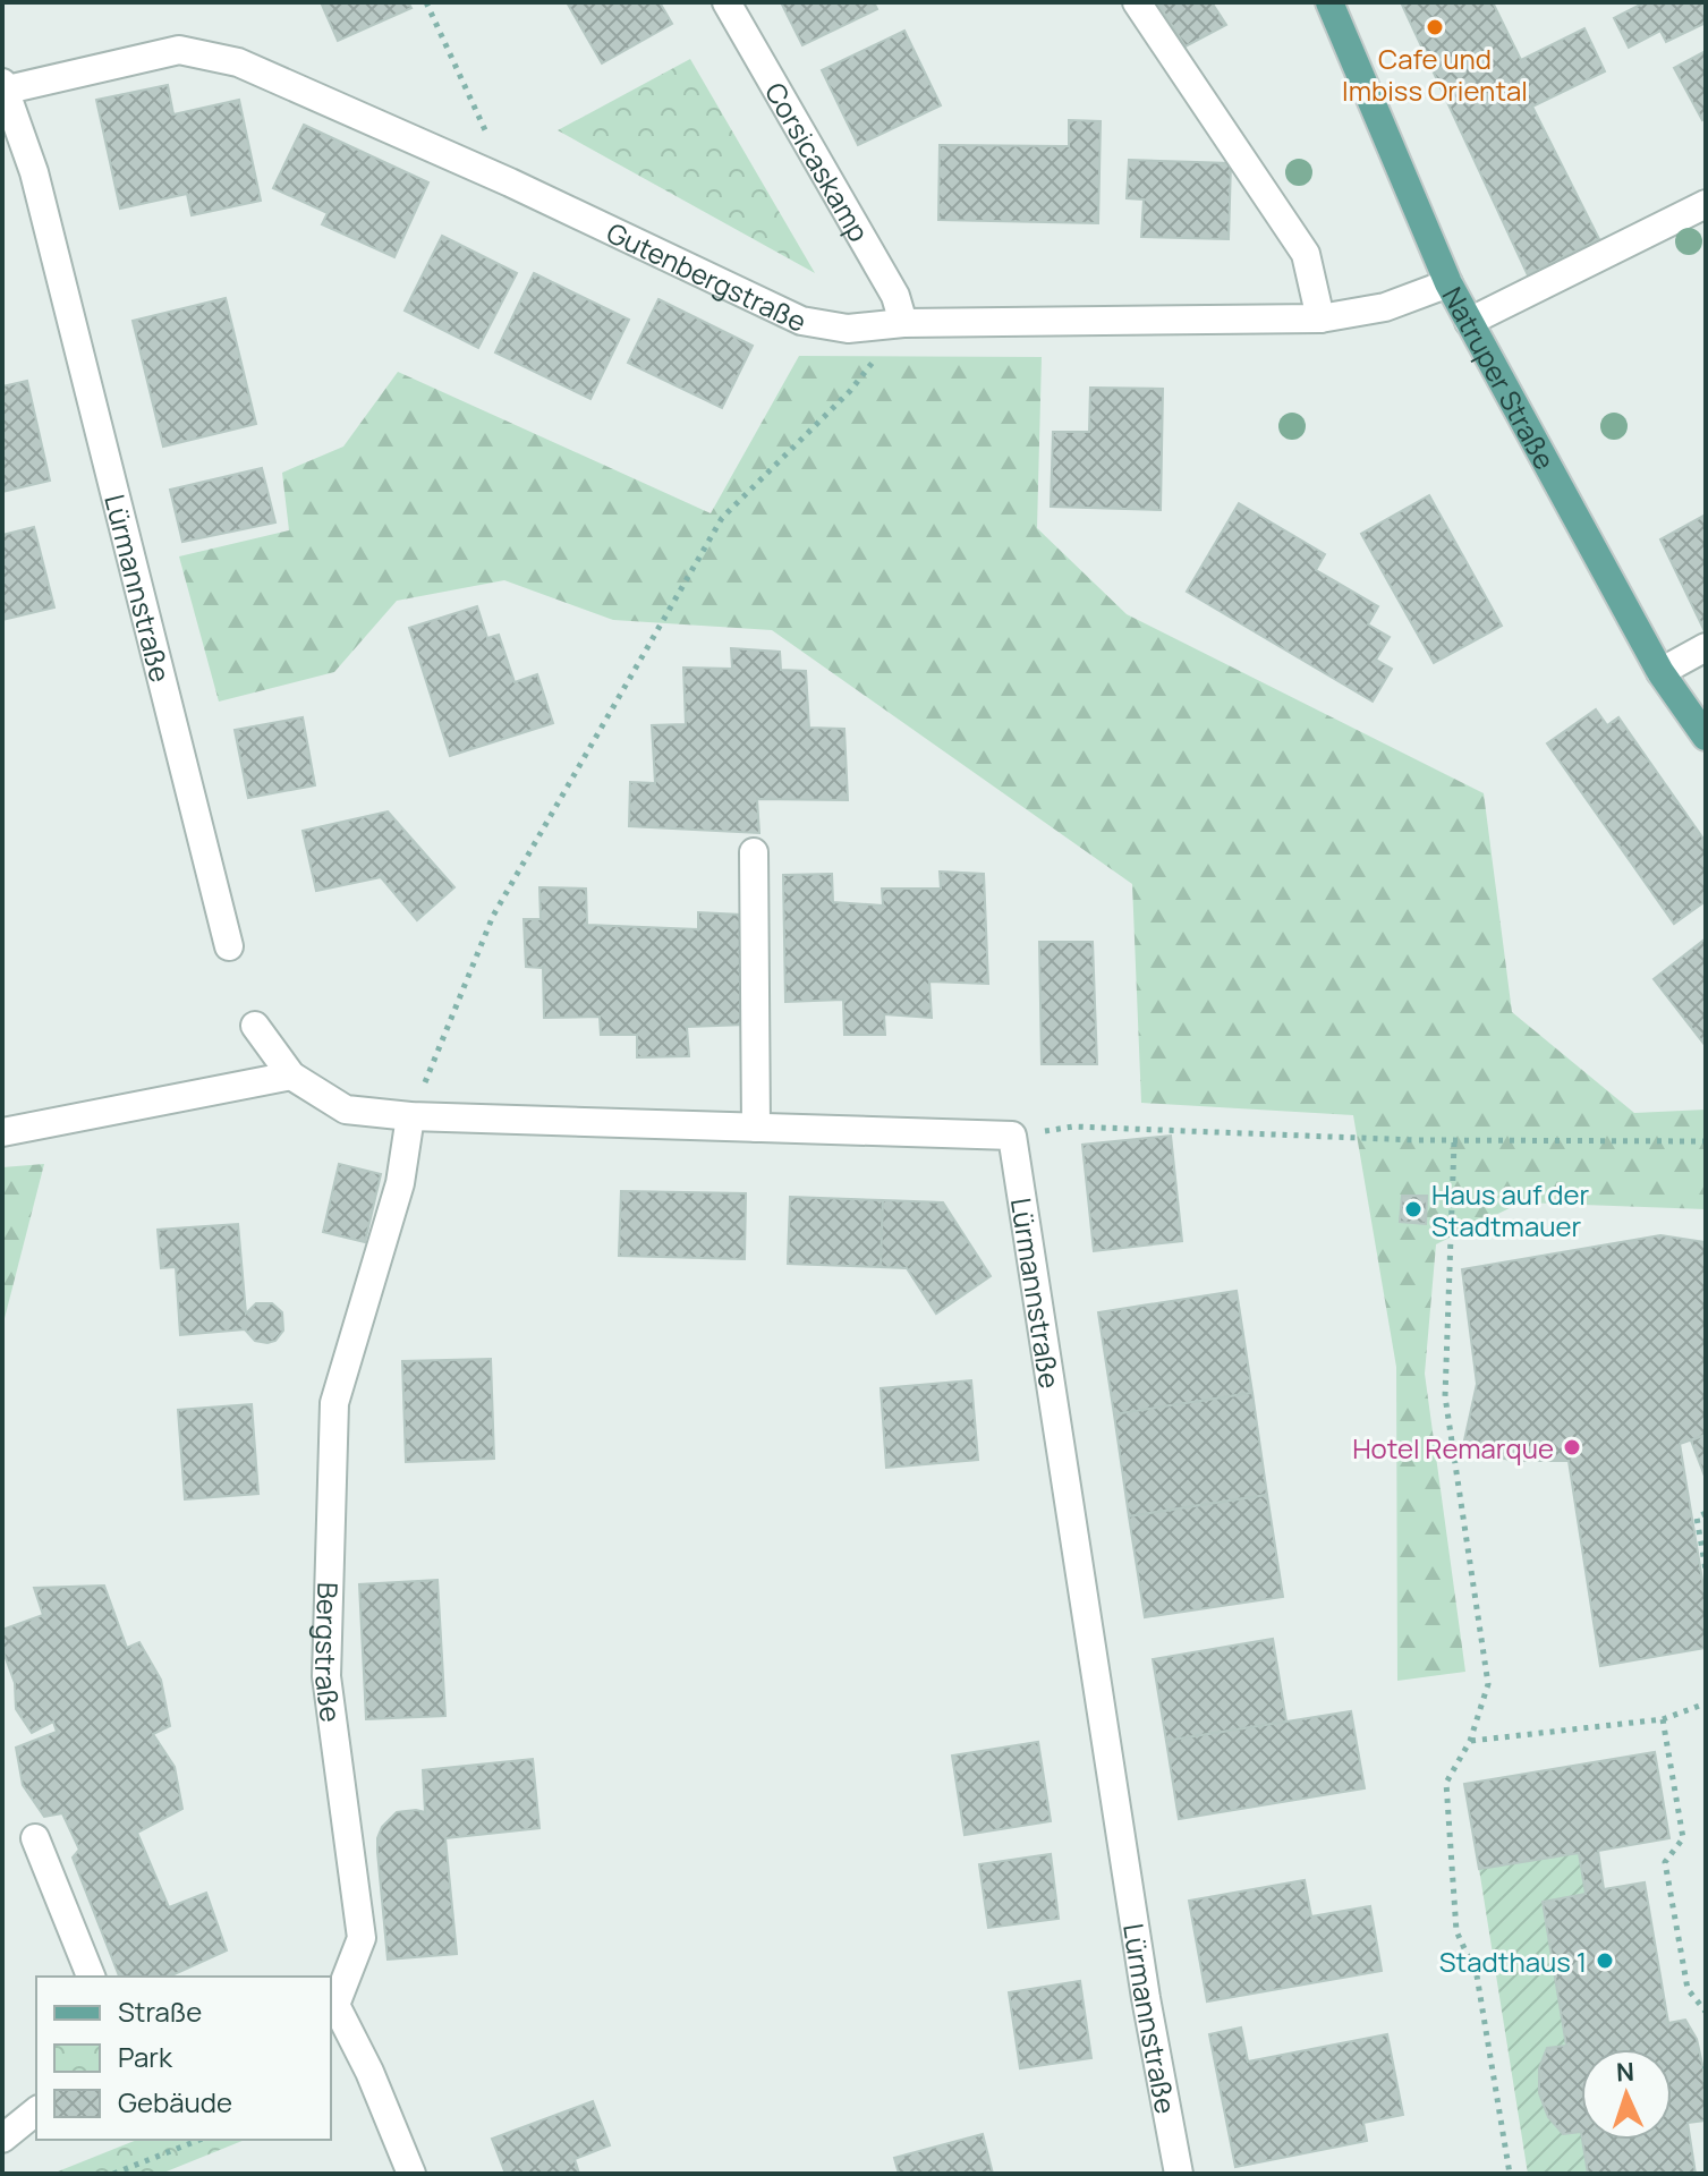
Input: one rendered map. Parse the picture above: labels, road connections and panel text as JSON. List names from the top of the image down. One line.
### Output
{"streets":{"main road":["Natruper Straße"],"street":["Corsicaskamp","Gutenbergstraße","Lürmannstraße","Bergstraße"]},"crossings":[["Corsicaskamp","Gutenbergstraße"],["Gutenbergstraße","Natruper Straße"],["Gutenbergstraße","Lürmannstraße"]],"places":["Cafe und Imbiss Oriental","Haus auf der Stadtmauer","Hotel Remarque","Stadthaus 1"],"legend":["Straße","Park","Gebäude"],"north":"top"}
